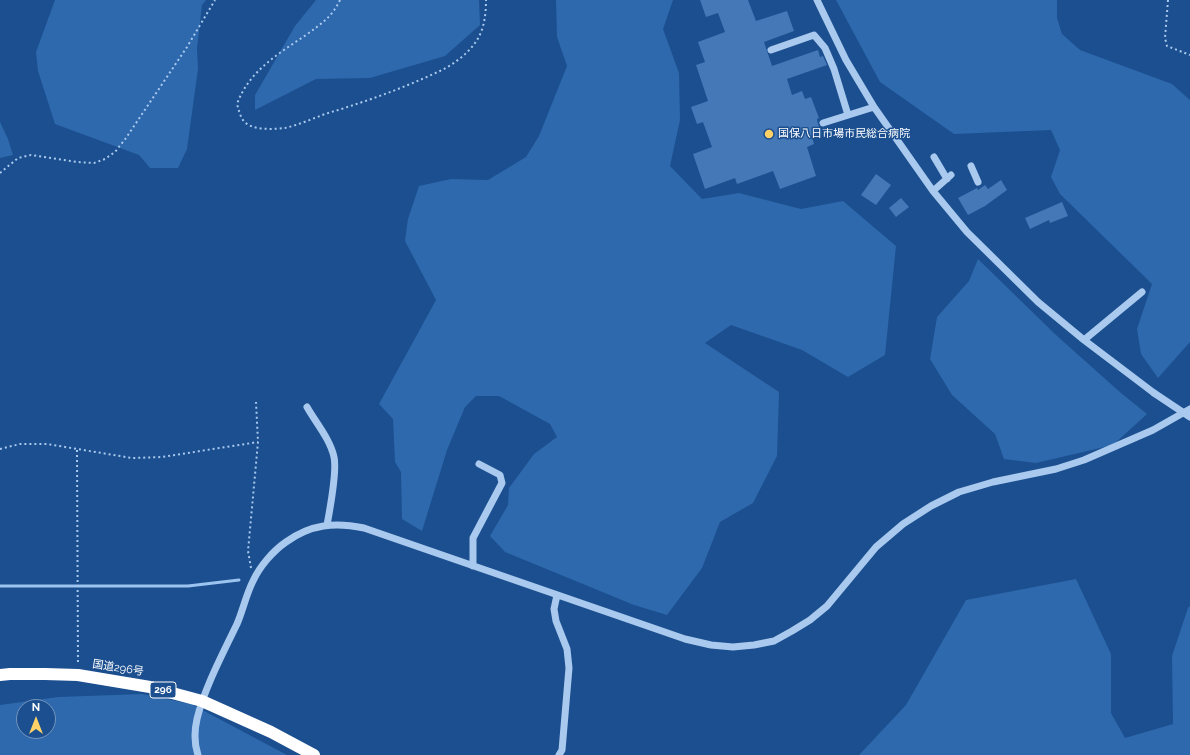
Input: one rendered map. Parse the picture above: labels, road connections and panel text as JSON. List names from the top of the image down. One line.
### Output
{"streets":{"highway":["国道296号","296"]},"places":["国保八日市場市民総合病院"],"north":"top"}
